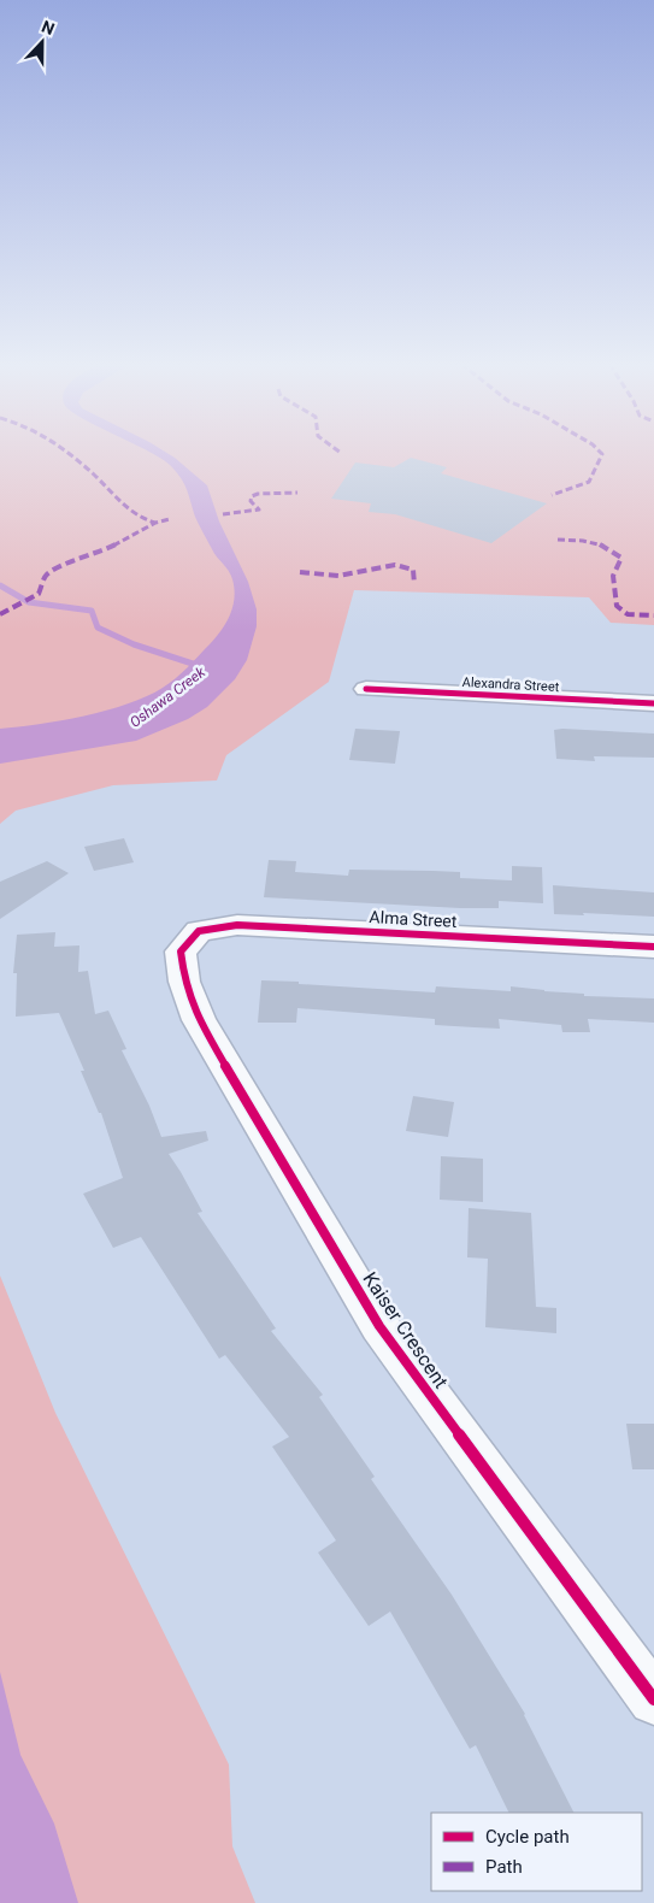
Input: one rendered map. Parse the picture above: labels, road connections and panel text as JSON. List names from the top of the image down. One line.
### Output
{"streets":{"street":["Alexandra Street","Alma Street","Kaiser Crescent"]},"crossings":[["Alma Street","Kaiser Crescent"]],"water":["Oshawa Creek"],"legend":["Cycle path","Path"],"north":"top"}
